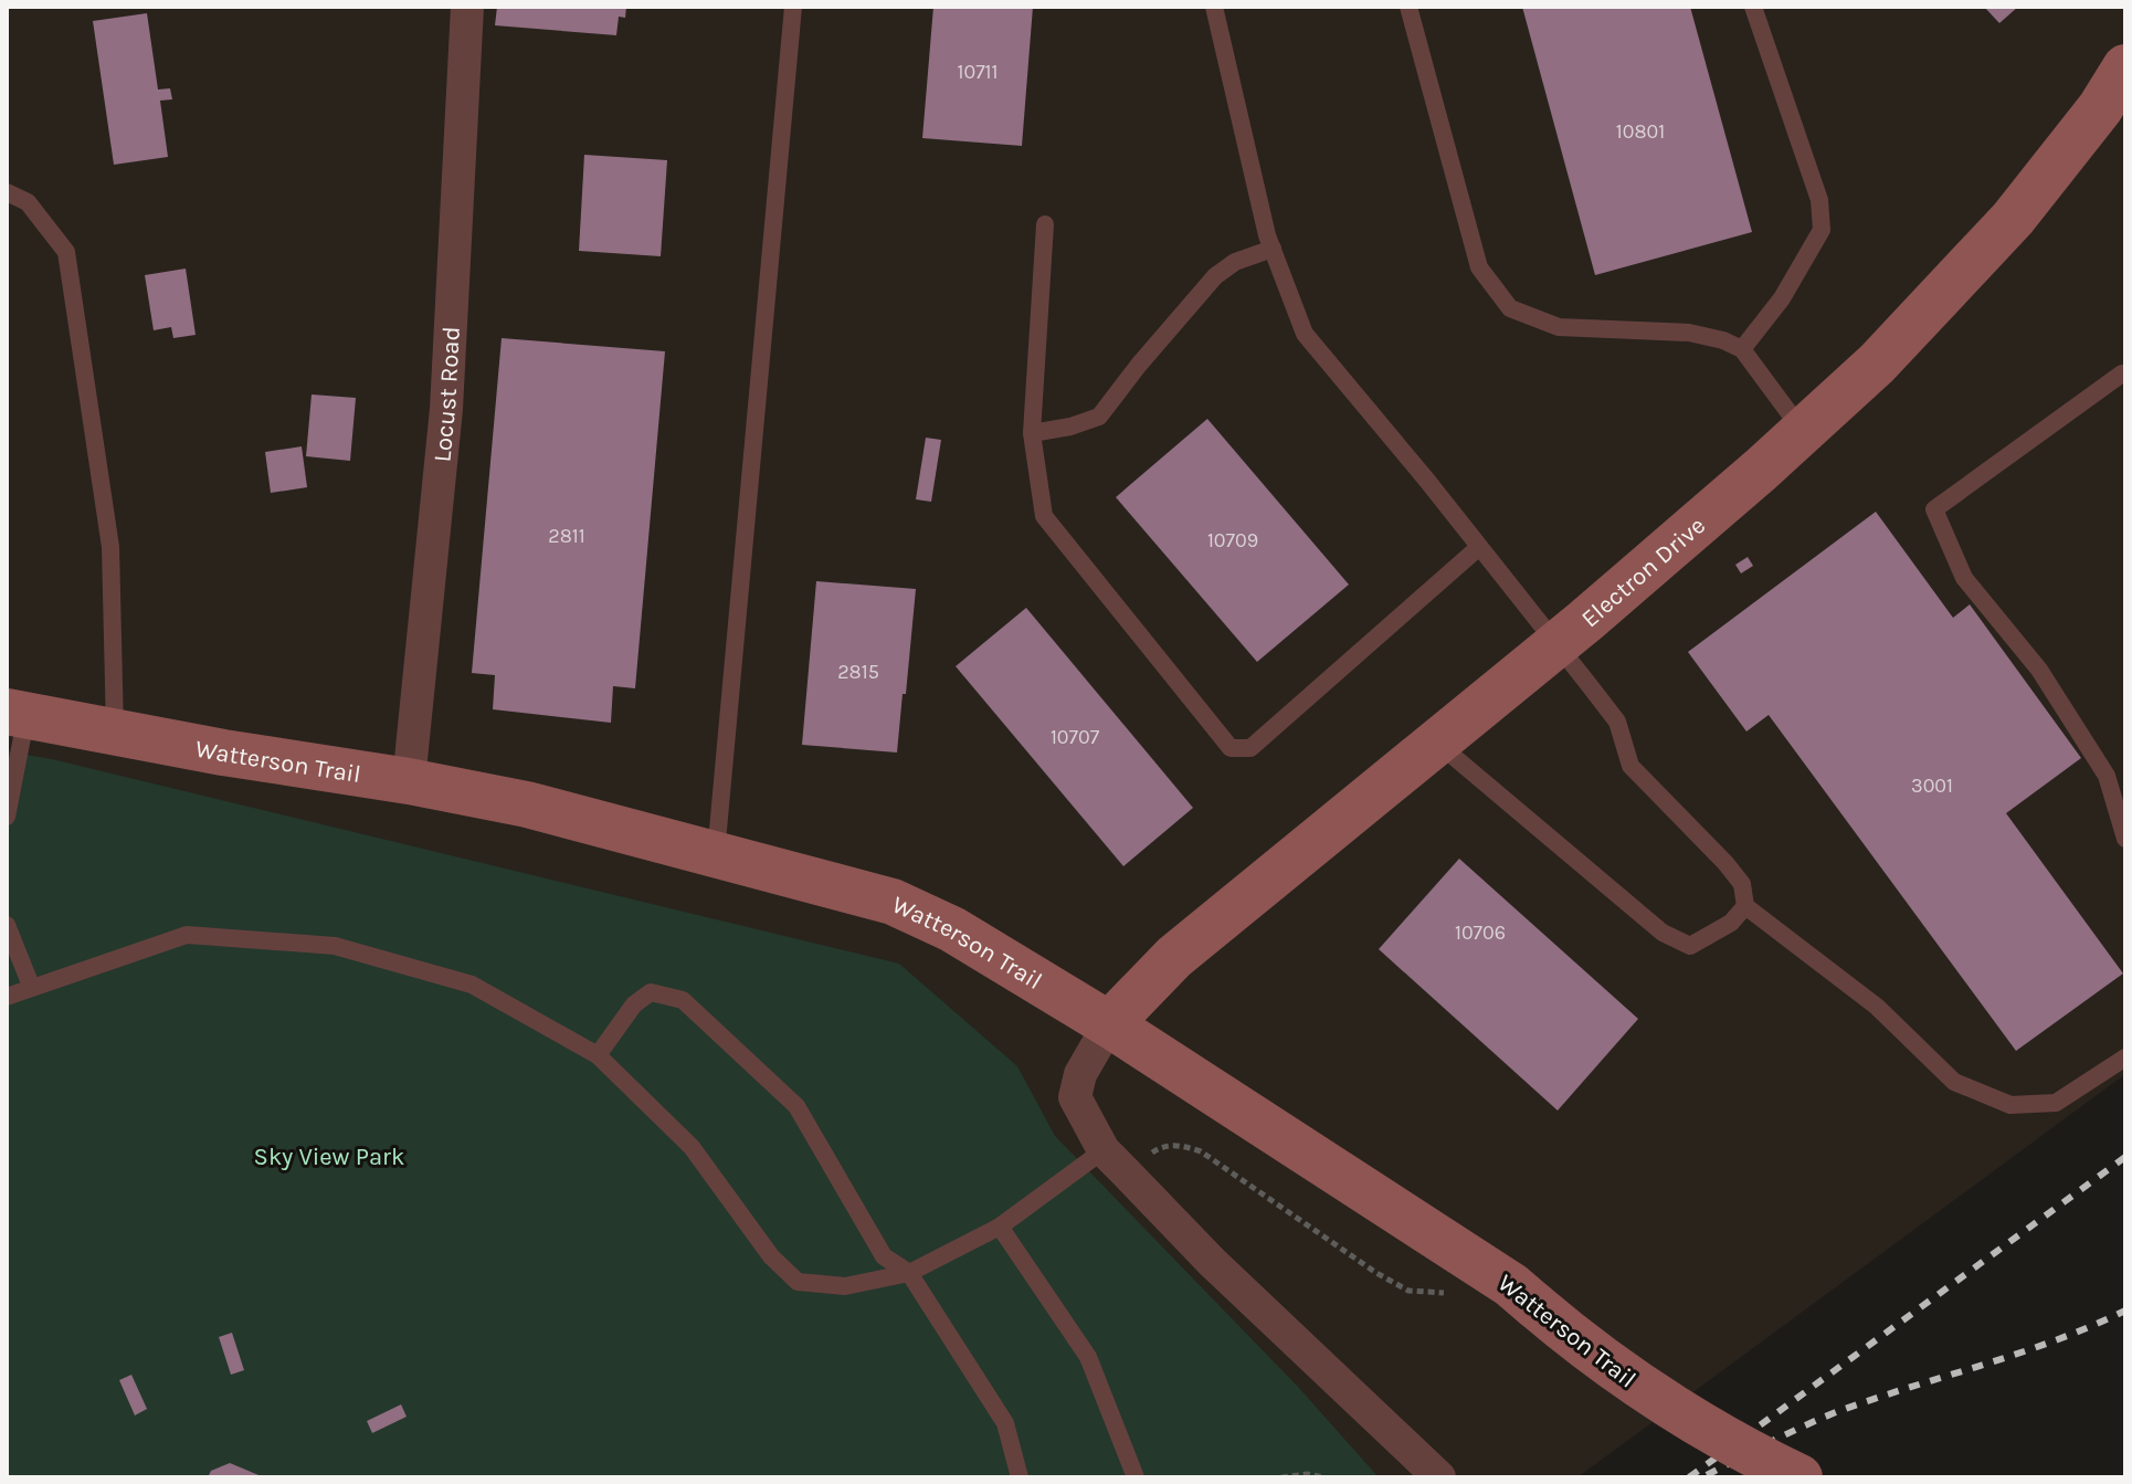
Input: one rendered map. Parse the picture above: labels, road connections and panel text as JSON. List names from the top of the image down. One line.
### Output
{"streets":{"main road":["Electron Drive","Watterson Trail"],"street":["Locust Road"]},"crossings":[["Locust Road","Watterson Trail"],["Electron Drive","Watterson Trail"]],"parks":["Sky View Park"],"house_numbers":["10711","10801","2811","10709","2815","10707","3001","10706"]}
